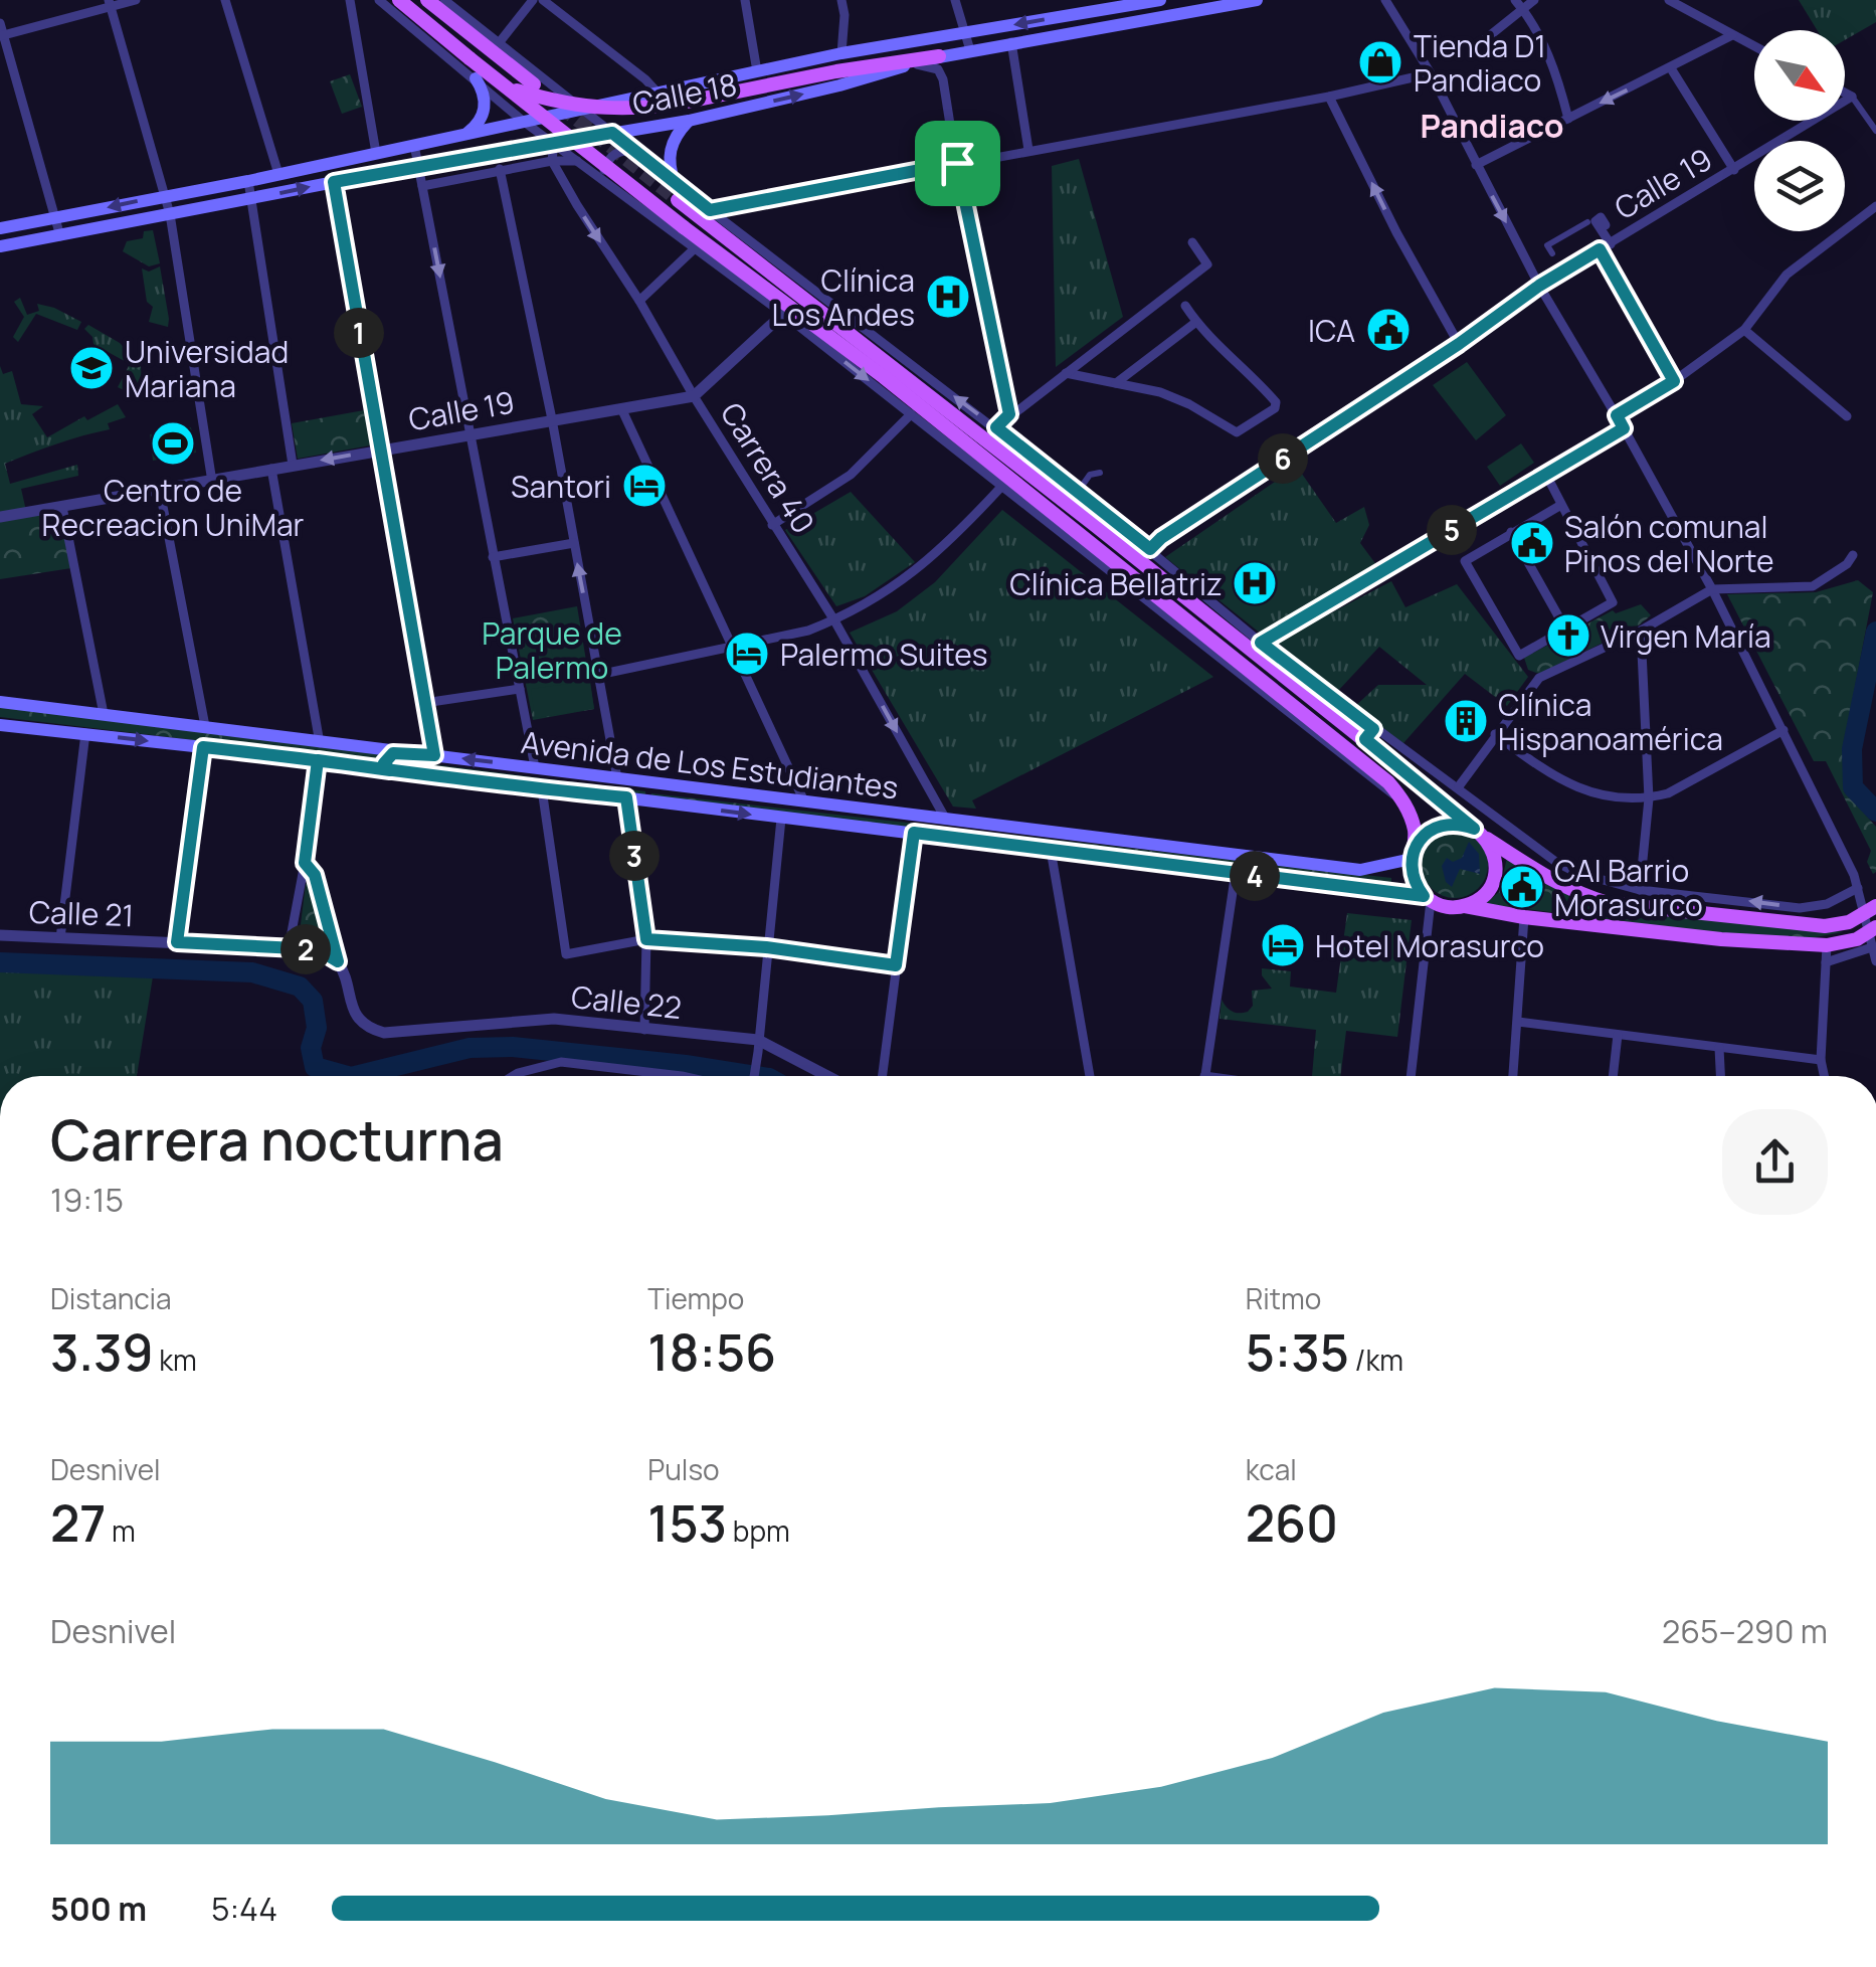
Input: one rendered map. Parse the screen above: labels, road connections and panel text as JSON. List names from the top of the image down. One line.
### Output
{"streets":{"main road":["Calle 18","Avenida de Los Estudiantes"],"street":["Calle 19","Carrera 40","Calle 21","Calle 22"]},"crossings":[["Calle 19","Carrera 40"],["Carrera 40","Avenida de Los Estudiantes"],["Calle 21","Calle 22"]],"districts":["Pandiaco"],"parks":["Parque de Palermo"],"places":{"shop":["Tienda D1 Pandiaco"],"hospital":["Clínica Los Andes","Clínica Bellatriz"],"public building":["ICA","Salón comunal Pinos del Norte","CAI Barrio Morasurco"],"school or university":["Universidad Mariana"],"sports":["Centro de Recreacion UniMar"],"hotel":["Santori","Palermo Suites","Hotel Morasurco"],"church":["Virgen María"],"building":["Clínica Hispanoamérica"]},"north":"bottom right","page":{"pins":["1","6","5","3","4","2"],"heading":["Carrera nocturna","19:15"],"stats":[["Distancia","3.39 km"],["Tiempo","18:56"],["Ritmo","5:35 /km"],["Desnivel","27 m"],["Pulso","153 bpm"],["kcal","260"]],"chart":["Desnivel","265–290 m"],"list":[{"name":"500 m","note":"5:44"}]}}
